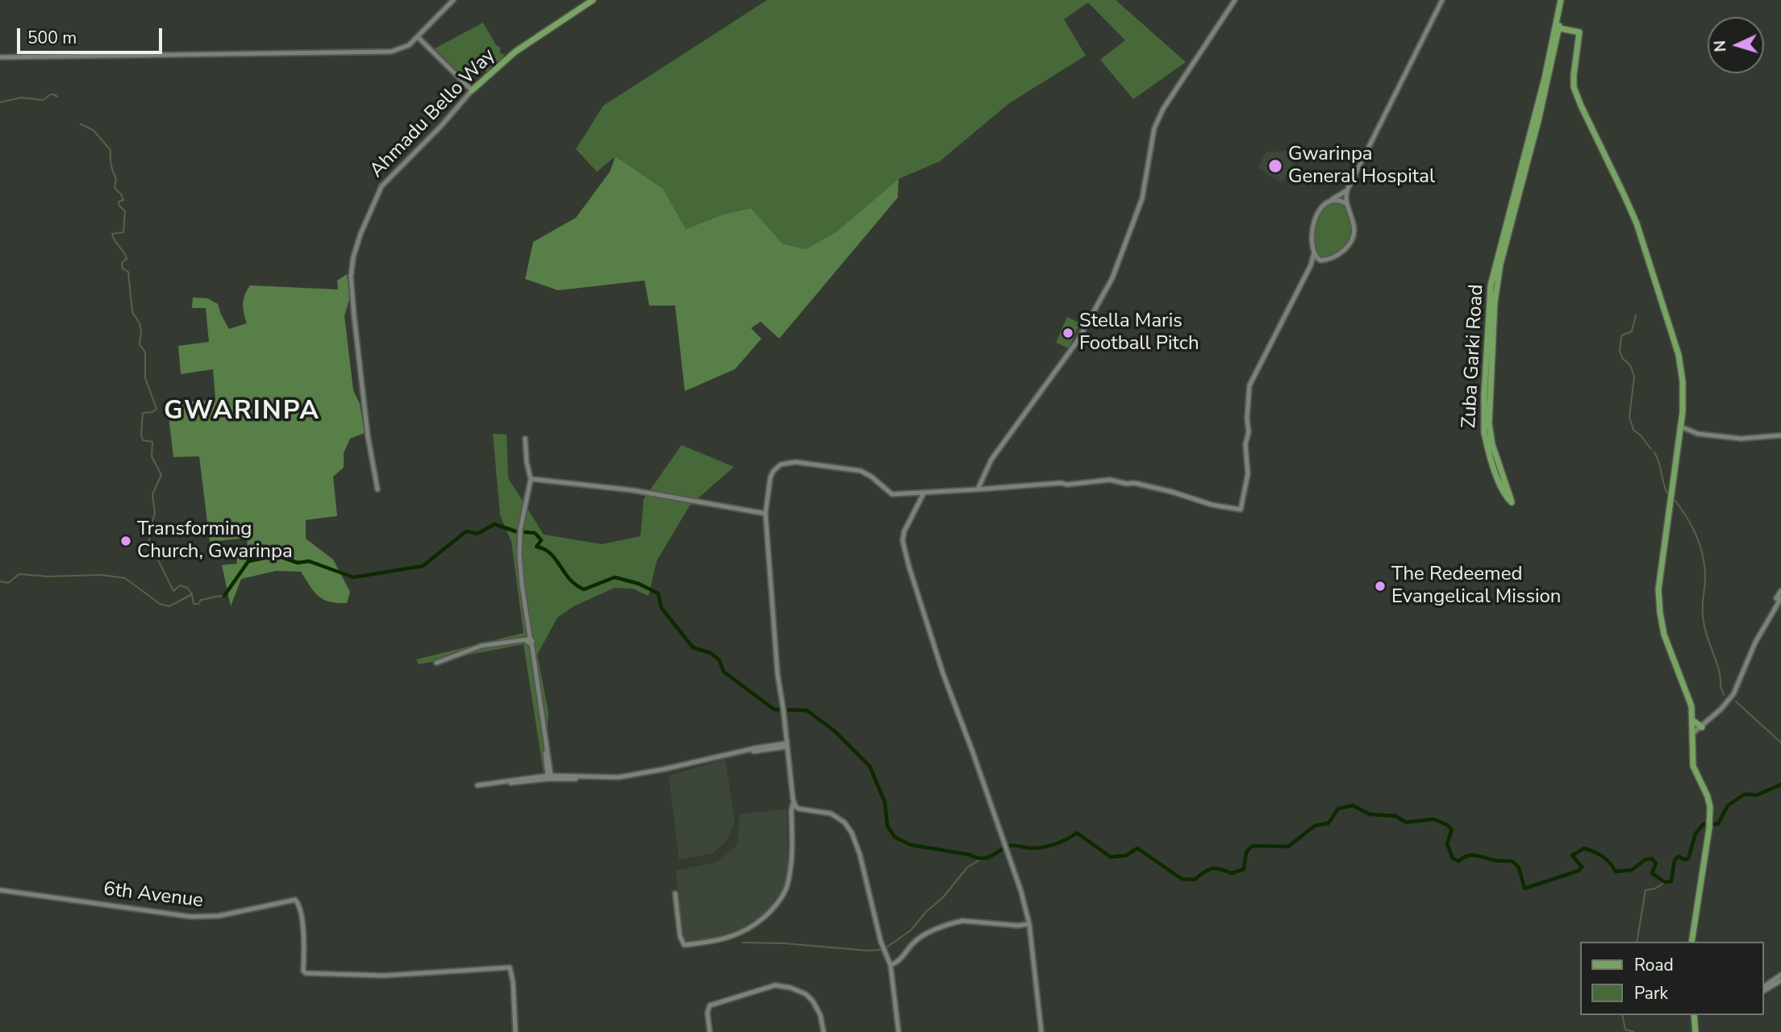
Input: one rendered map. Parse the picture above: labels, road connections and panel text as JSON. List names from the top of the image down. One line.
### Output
{"streets":{"main road":["Ahmadu Bello Way","Zuba Garki Road"],"street":["6th Avenue"]},"districts":["GWARINPA"],"places":["Gwarinpa General Hospital","Stella Maris Football Pitch","Transforming Church, Gwarinpa","The Redeemed Evangelical Mission"],"legend":["Road","Park"],"scale_bar":"500 m","north":"left"}
